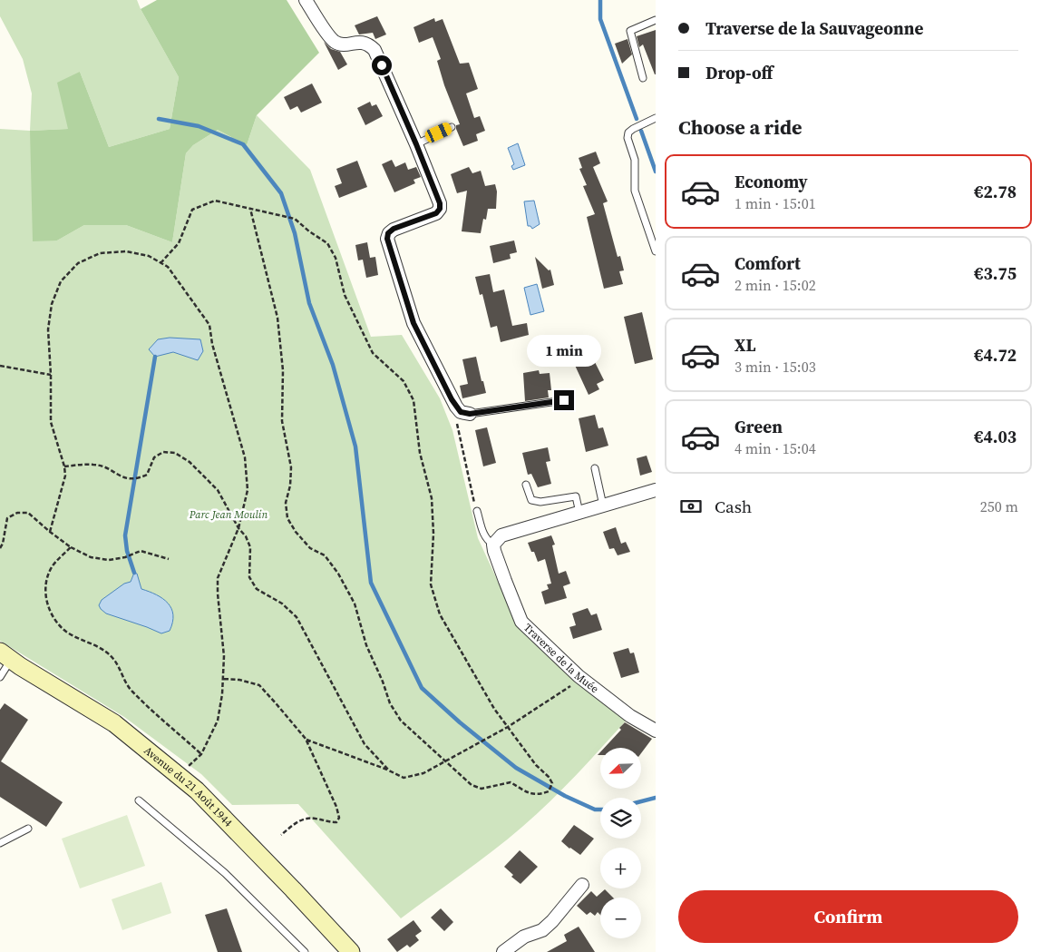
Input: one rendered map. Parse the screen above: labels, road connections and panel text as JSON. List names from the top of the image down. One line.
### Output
{"streets":{"main road":["Avenue du 21 Août 1944"],"street":["Traverse de la Muée"]},"parks":["Parc Jean Moulin"],"north":"bottom left","page":{"banner":["Traverse de la Sauvageonne","Drop-off"],"heading":"Choose a ride","list":[{"name":"Economy","note":"1 min · 15:01","value":"€2.78"},{"name":"Comfort","note":"2 min · 15:02","value":"€3.75"},{"name":"XL","note":"3 min · 15:03","value":"€4.72"},{"name":"Green","note":"4 min · 15:04","value":"€4.03"}],"bubble":"1 min","pay":["Cash","250 m"],"map_buttons":["+","−"],"buttons":"Confirm"}}
